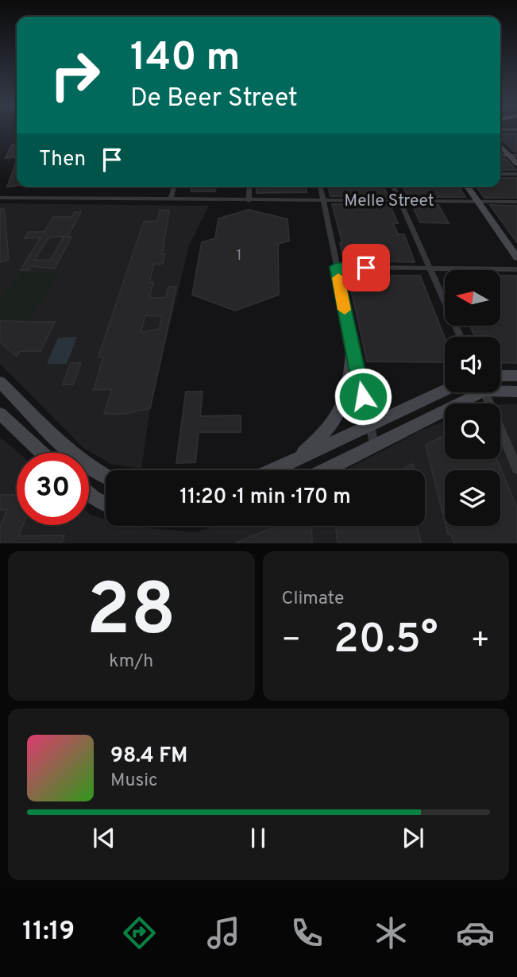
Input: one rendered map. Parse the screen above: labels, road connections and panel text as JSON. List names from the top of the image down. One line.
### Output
{"streets":{"street":["Melle Street"]},"house_numbers":["1"],"north":"left","page":{"turn":["140 m","De Beer Street"],"then":"Then","limit":"30","trip":"11:20 · 1 min · 170 m","tile":[["28","km/h"],"Climate"],"heat":["−","20.5°","+"],"song":["98.4 FM","Music"],"tabs":"11:19"}}
